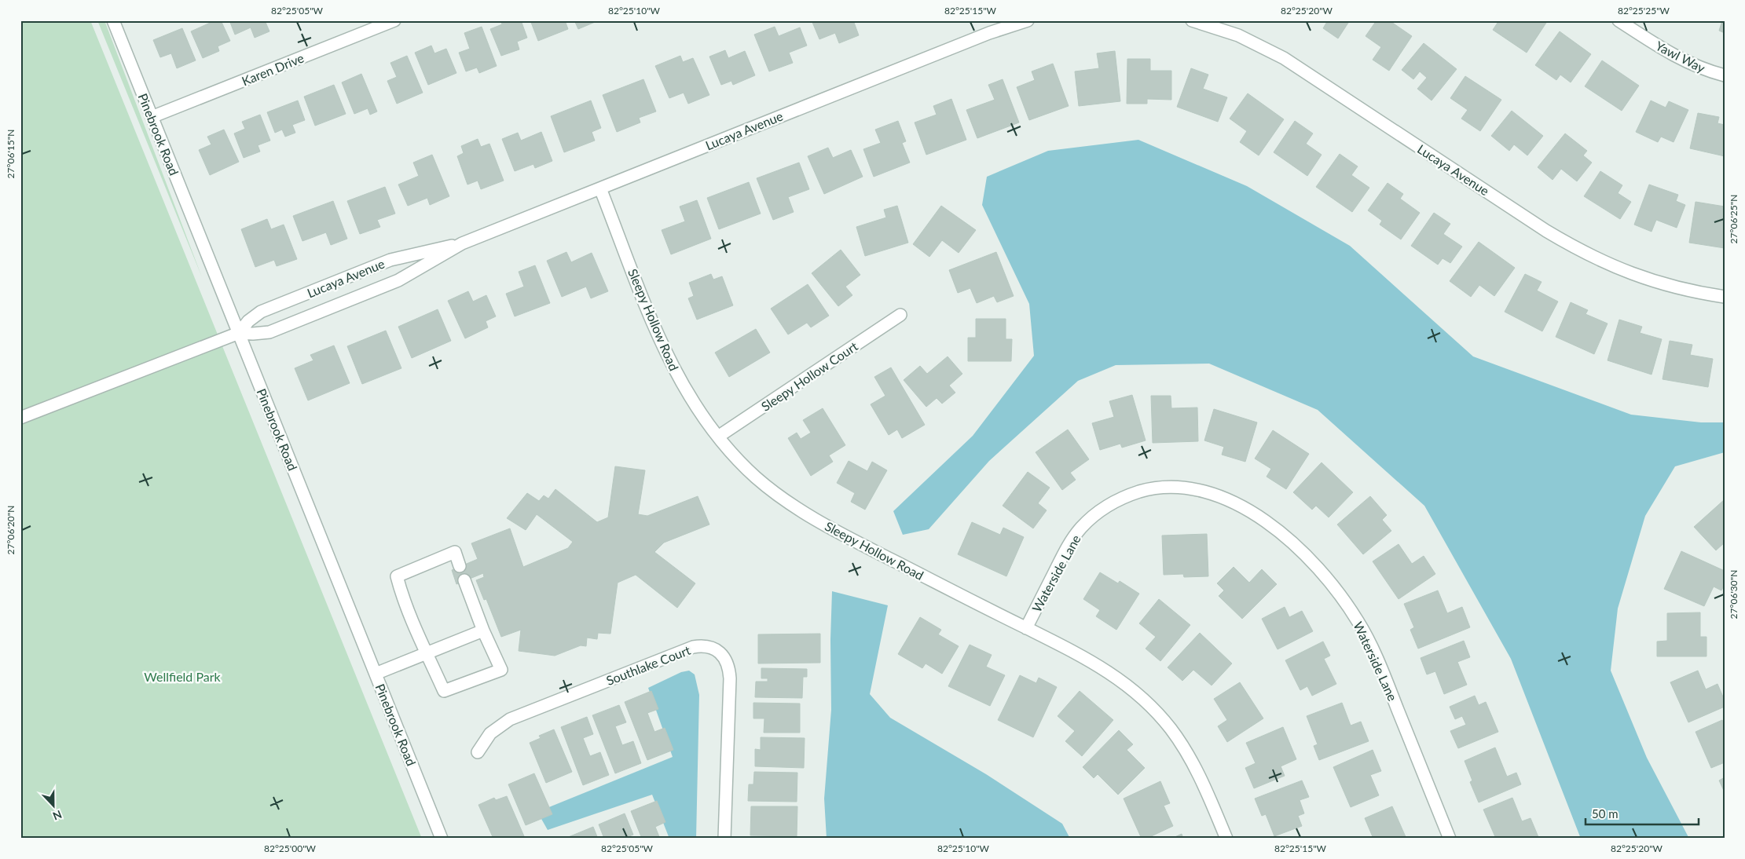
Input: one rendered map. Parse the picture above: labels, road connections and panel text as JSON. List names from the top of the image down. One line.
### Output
{"streets":{"street":["Yawl Way","Karen Drive","Lucaya Avenue","Pinebrook Road","Sleepy Hollow Road","Sleepy Hollow Court","Waterside Lane","Southlake Court"]},"crossings":[["Karen Drive","Pinebrook Road"],["Lucaya Avenue","Pinebrook Road"],["Lucaya Avenue","Sleepy Hollow Road"],["Sleepy Hollow Road","Sleepy Hollow Court"],["Sleepy Hollow Road","Waterside Lane"]],"parks":["Wellfield Park"],"scale_bar":"50 m","north":"bottom","coordinates":["82°25'05\"W","82°25'10\"W","82°25'15\"W","82°25'20\"W","82°25'25\"W","27°06'15\"N","27°06'25\"N","27°06'20\"N","27°06'30\"N","82°25'00\"W"]}
